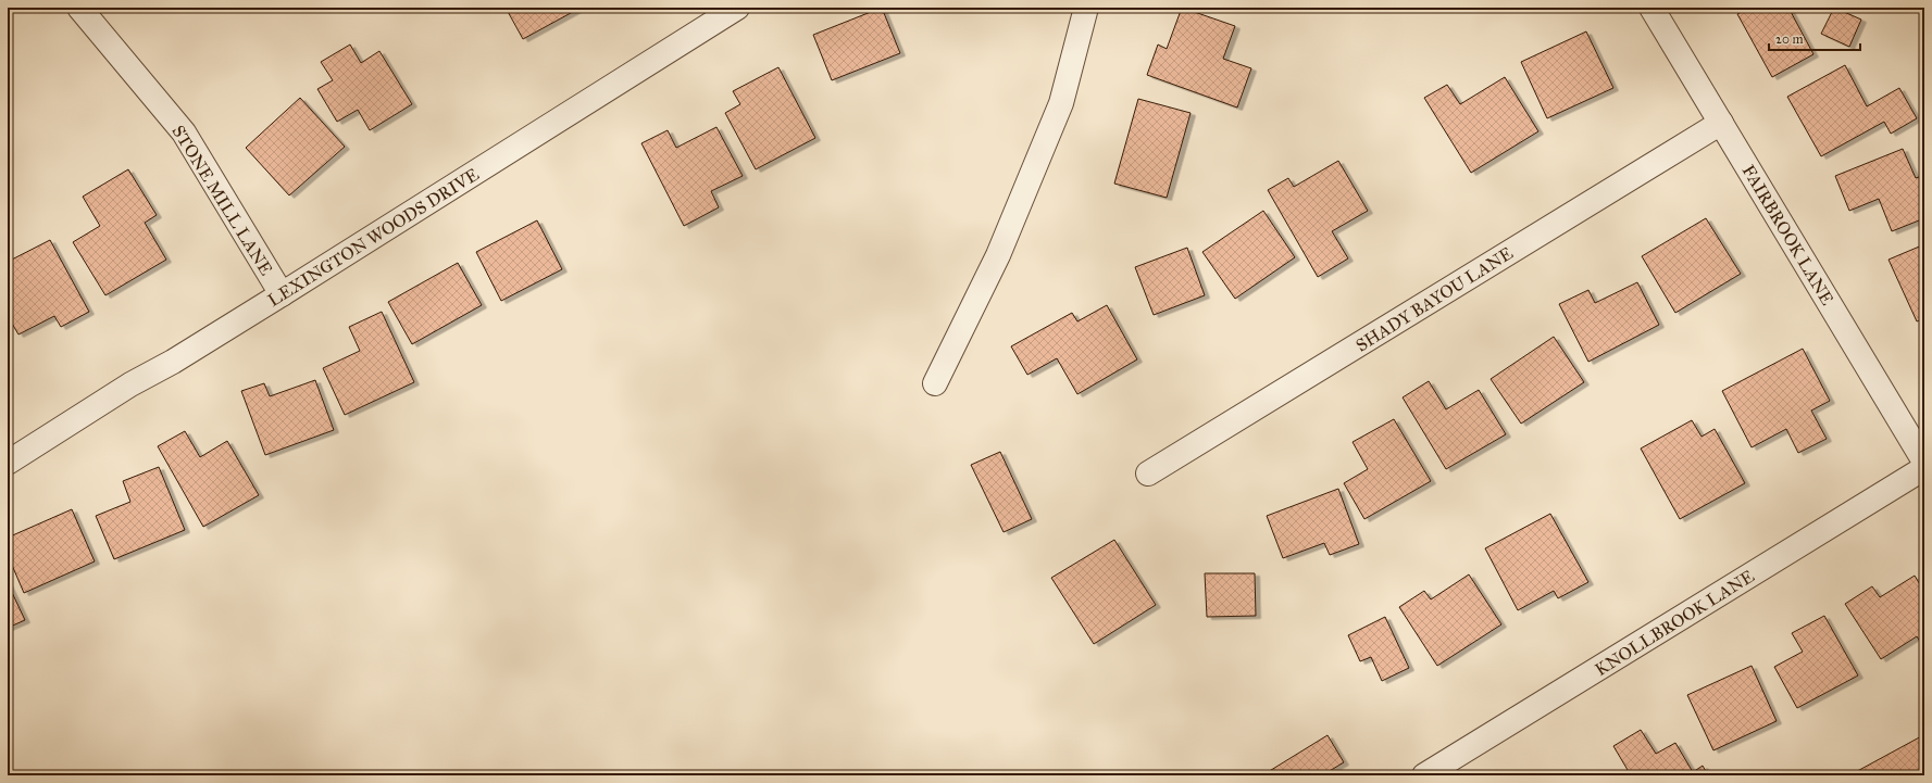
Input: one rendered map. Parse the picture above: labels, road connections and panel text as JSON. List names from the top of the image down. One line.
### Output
{"streets":{"street":["STONE MILL LANE","FAIRBROOK LANE","LEXINGTON WOODS DRIVE","SHADY BAYOU LANE","KNOLLBROOK LANE"]},"crossings":[["STONE MILL LANE","LEXINGTON WOODS DRIVE"],["FAIRBROOK LANE","SHADY BAYOU LANE"]],"scale_bar":"20 m"}
